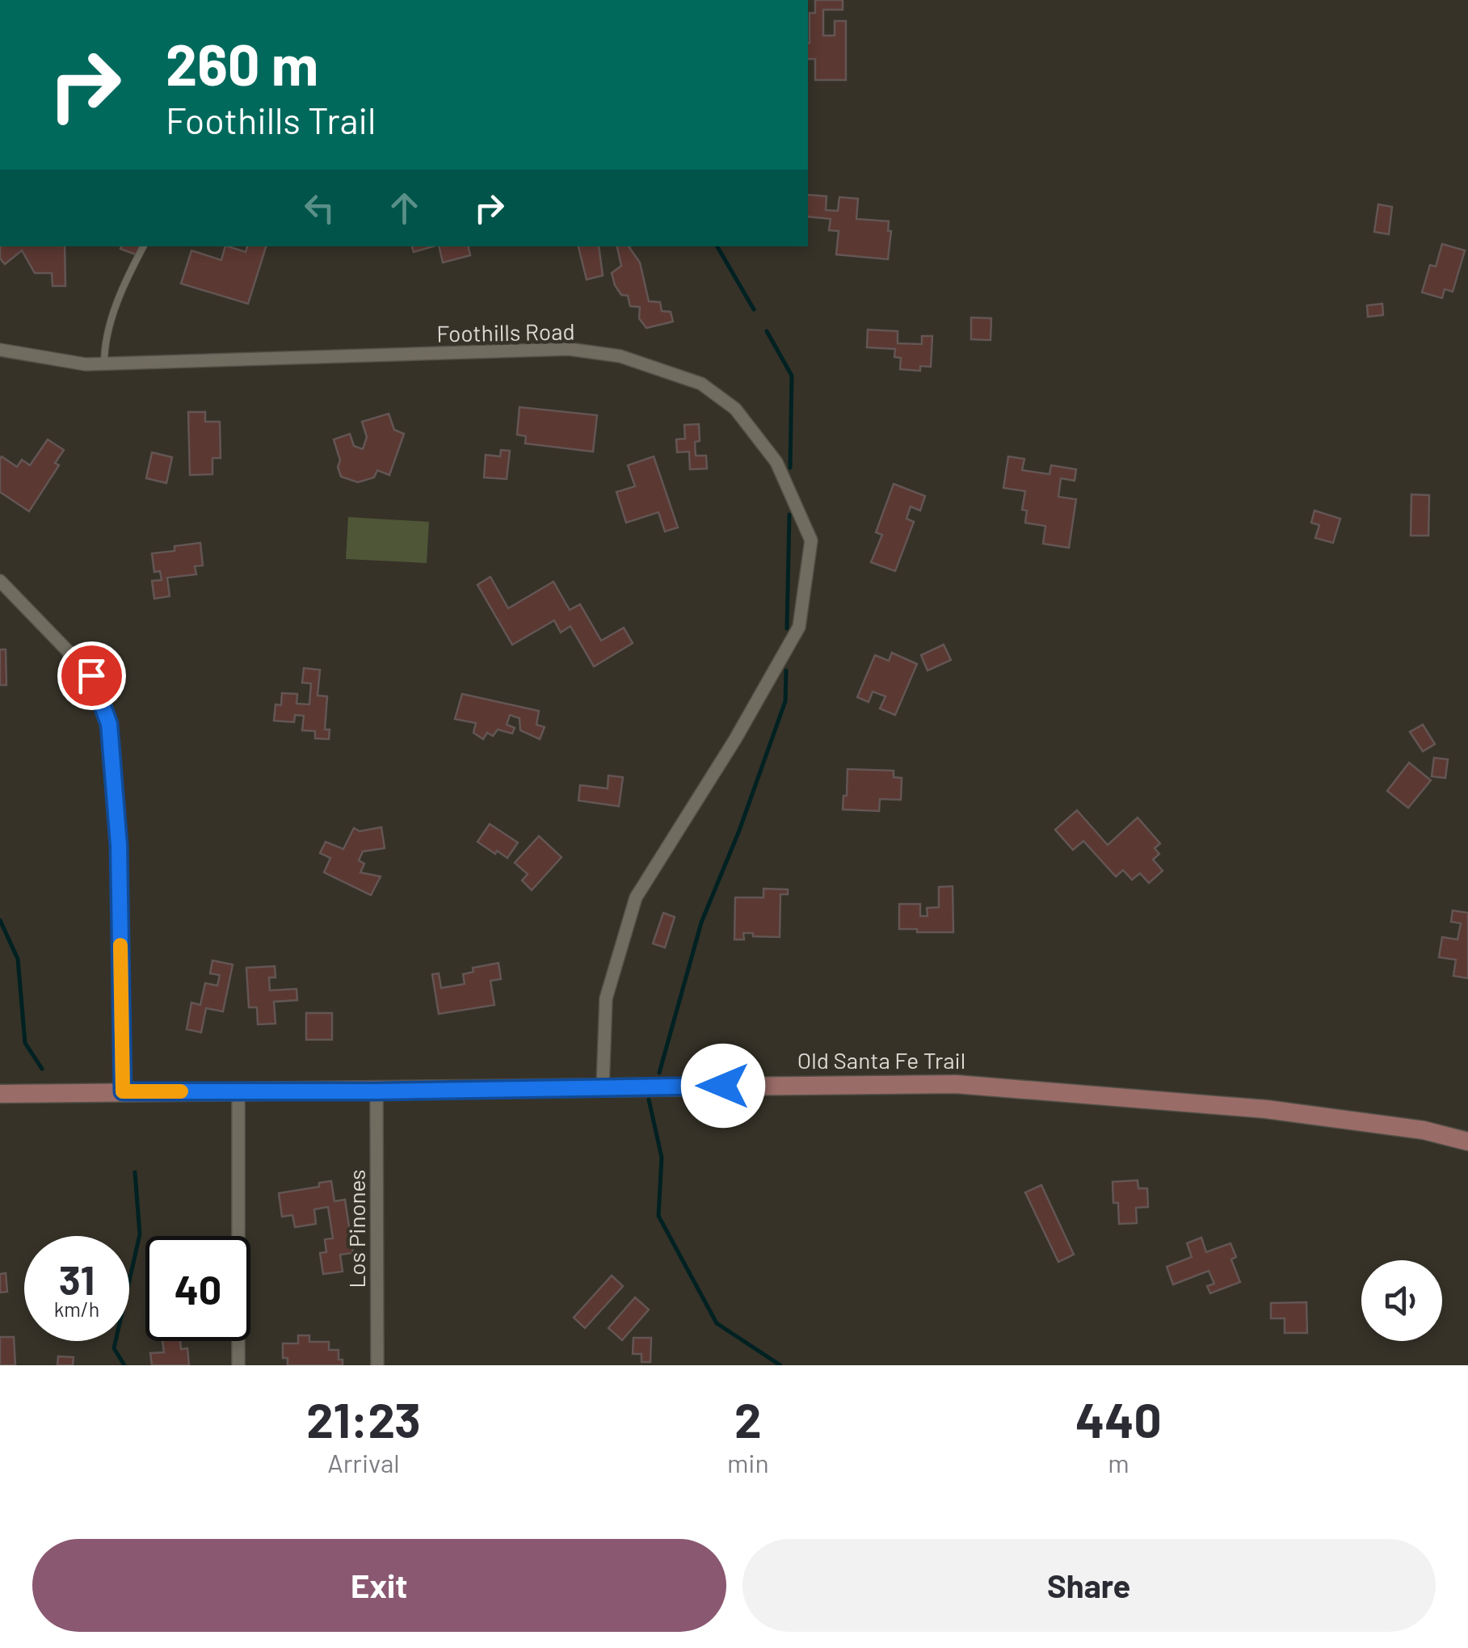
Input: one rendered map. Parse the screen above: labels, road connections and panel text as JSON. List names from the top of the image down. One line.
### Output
{"streets":{"street":["Foothills Road","Old Santa Fe Trail","Los Pinones"]},"crossings":[["Foothills Road","Old Santa Fe Trail"],["Old Santa Fe Trail","Los Pinones"]],"page":{"turn":["260 m","Foothills Trail"],"speed":"31 km/h","limit":"40","eta":["21:23","Arrival","2","min","440","m"],"buttons":["Exit","Share"]}}
